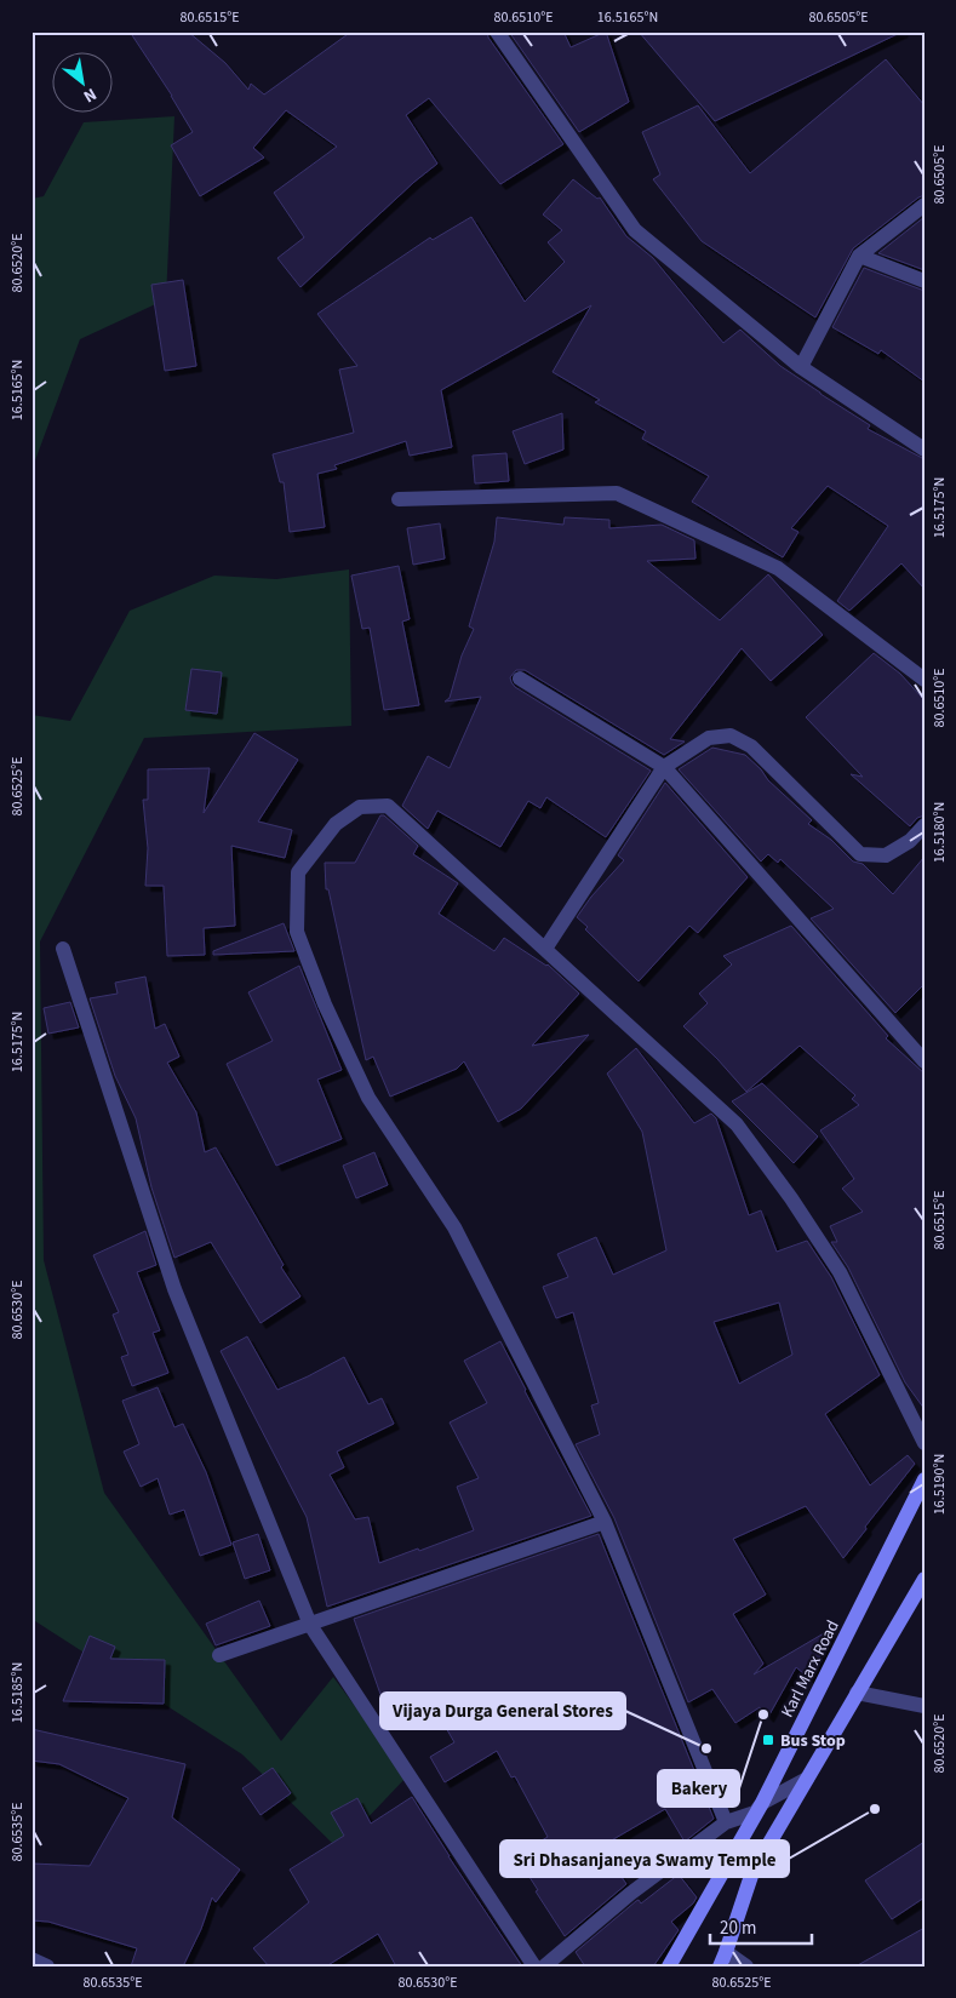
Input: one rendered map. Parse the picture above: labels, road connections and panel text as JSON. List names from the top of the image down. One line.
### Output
{"streets":{"main road":["Karl Marx Road"]},"places":{"other":["Bakery","Vijaya Durga General Stores","Sri Dhasanjaneya Swamy Temple"],"transit":["Bus Stop"]},"scale_bar":"20 m","north":"bottom right","coordinates":["80.6515°E","80.6510°E","16.5165°N","80.6505°E","80.6520°E","16.5175°N","80.6525°E","16.5180°N","80.6530°E","16.5190°N","16.5185°N","80.6535°E"]}
